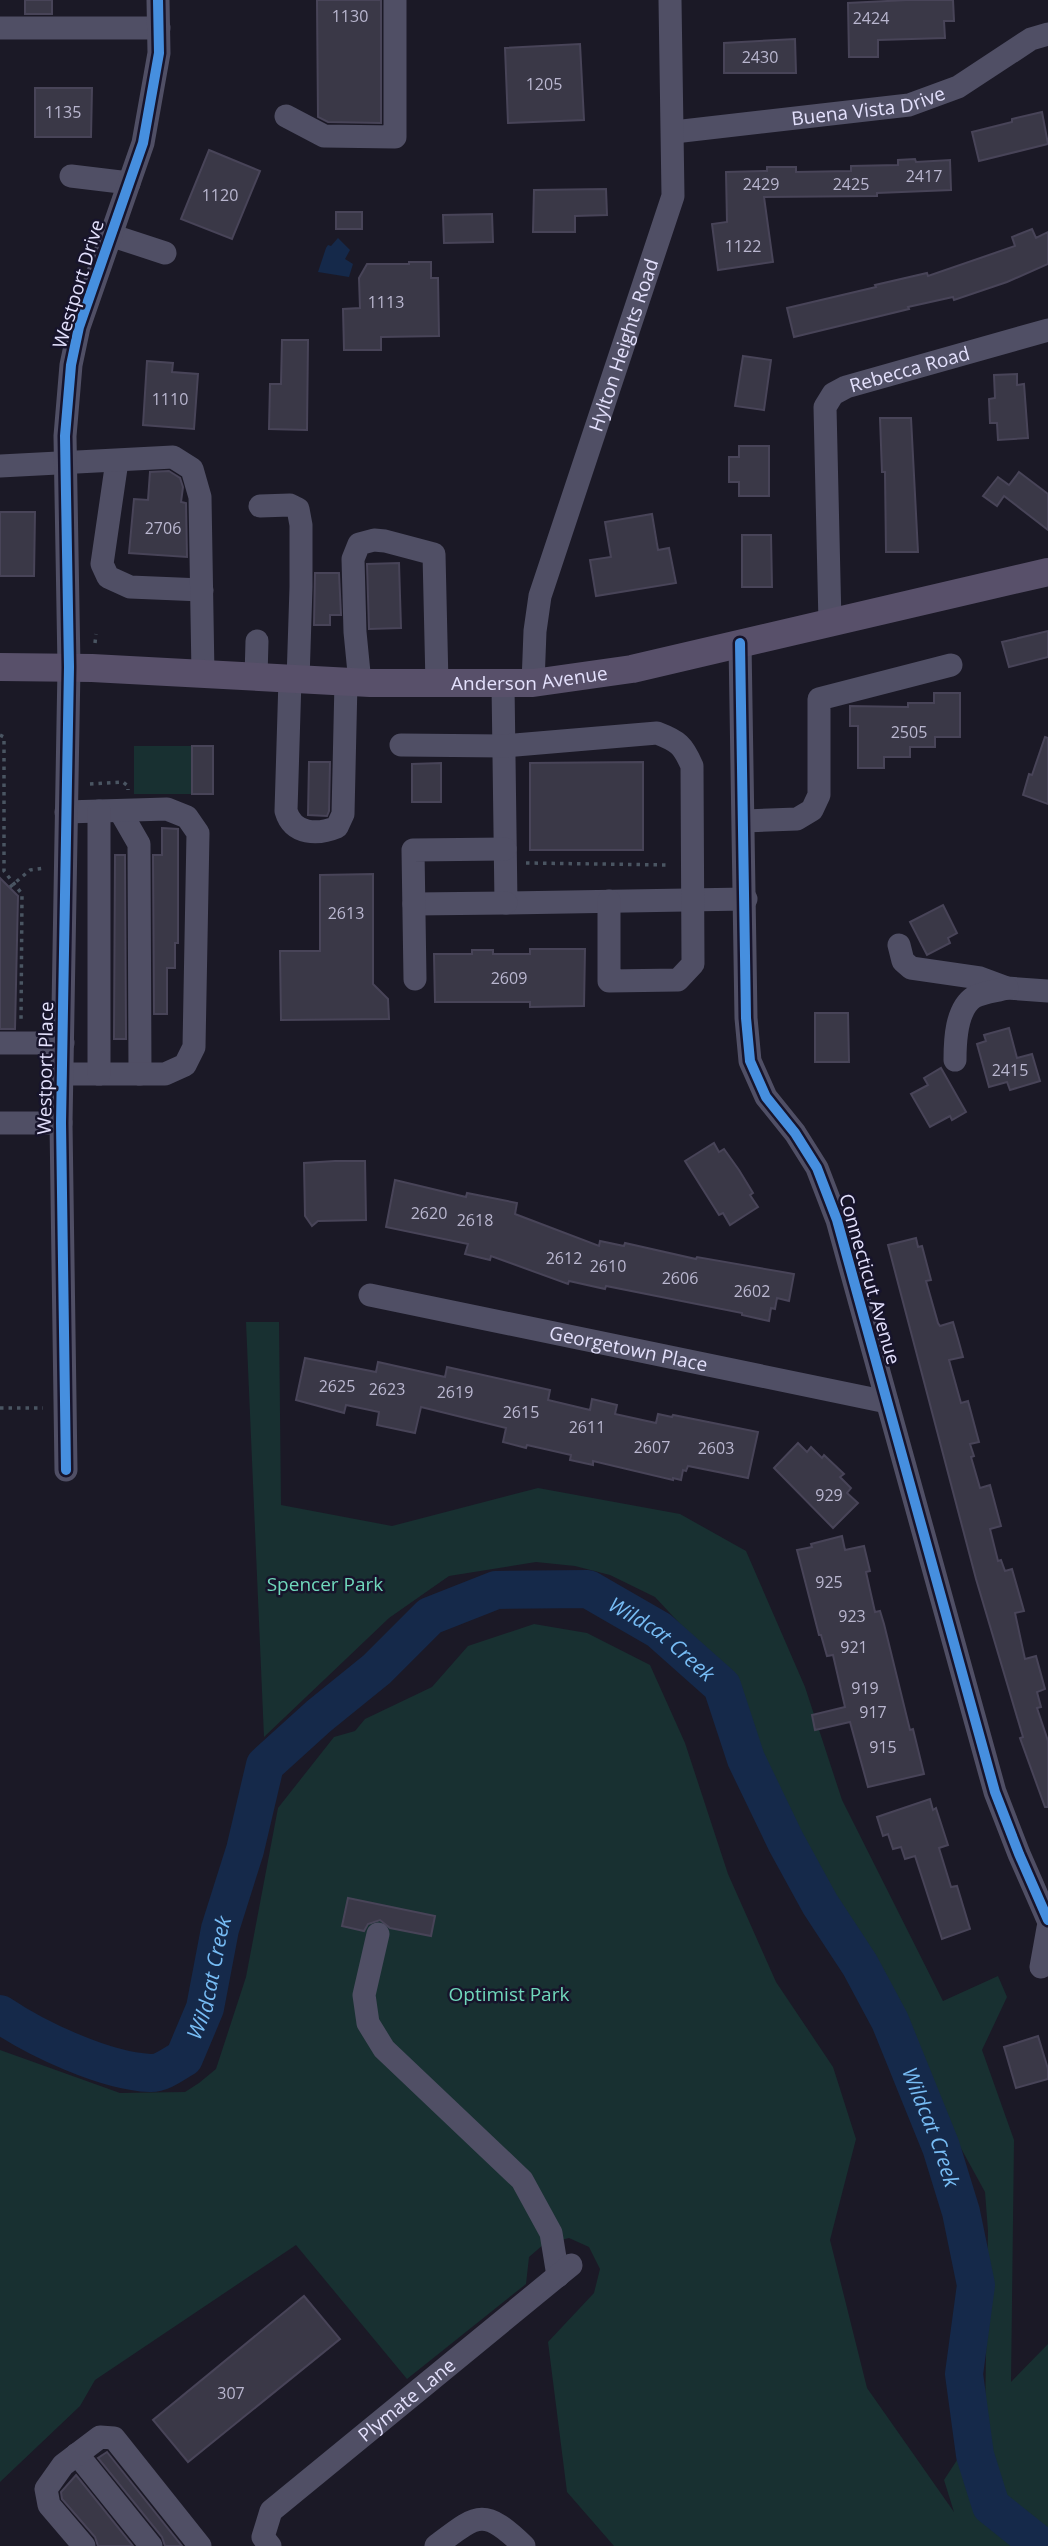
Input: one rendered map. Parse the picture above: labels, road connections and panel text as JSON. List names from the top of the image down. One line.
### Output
{"streets":{"main road":["Anderson Avenue"],"street":["Buena Vista Drive","Westport Drive","Hylton Heights Road","Rebecca Road","Westport Place","Connecticut Avenue","Georgetown Place","Plymate Lane"]},"crossings":[["Buena Vista Drive","Hylton Heights Road"],["Westport Drive","Anderson Avenue"],["Westport Drive","Westport Place"],["Hylton Heights Road","Anderson Avenue"],["Rebecca Road","Anderson Avenue"],["Anderson Avenue","Westport Place"],["Anderson Avenue","Connecticut Avenue"],["Connecticut Avenue","Georgetown Place"]],"water":["Wildcat Creek"],"parks":["Spencer Park","Optimist Park"],"house_numbers":["1130","2424","2430","1205","1135","2417","2429","2425","1120","1122","1113","1110","2706","2505","2613","2609","2415","2620","2618","2612","2610","2606","2602","2625","2623","2619","2615","2611","2607","2603","929","925","923","921","919","917","915","307"]}
